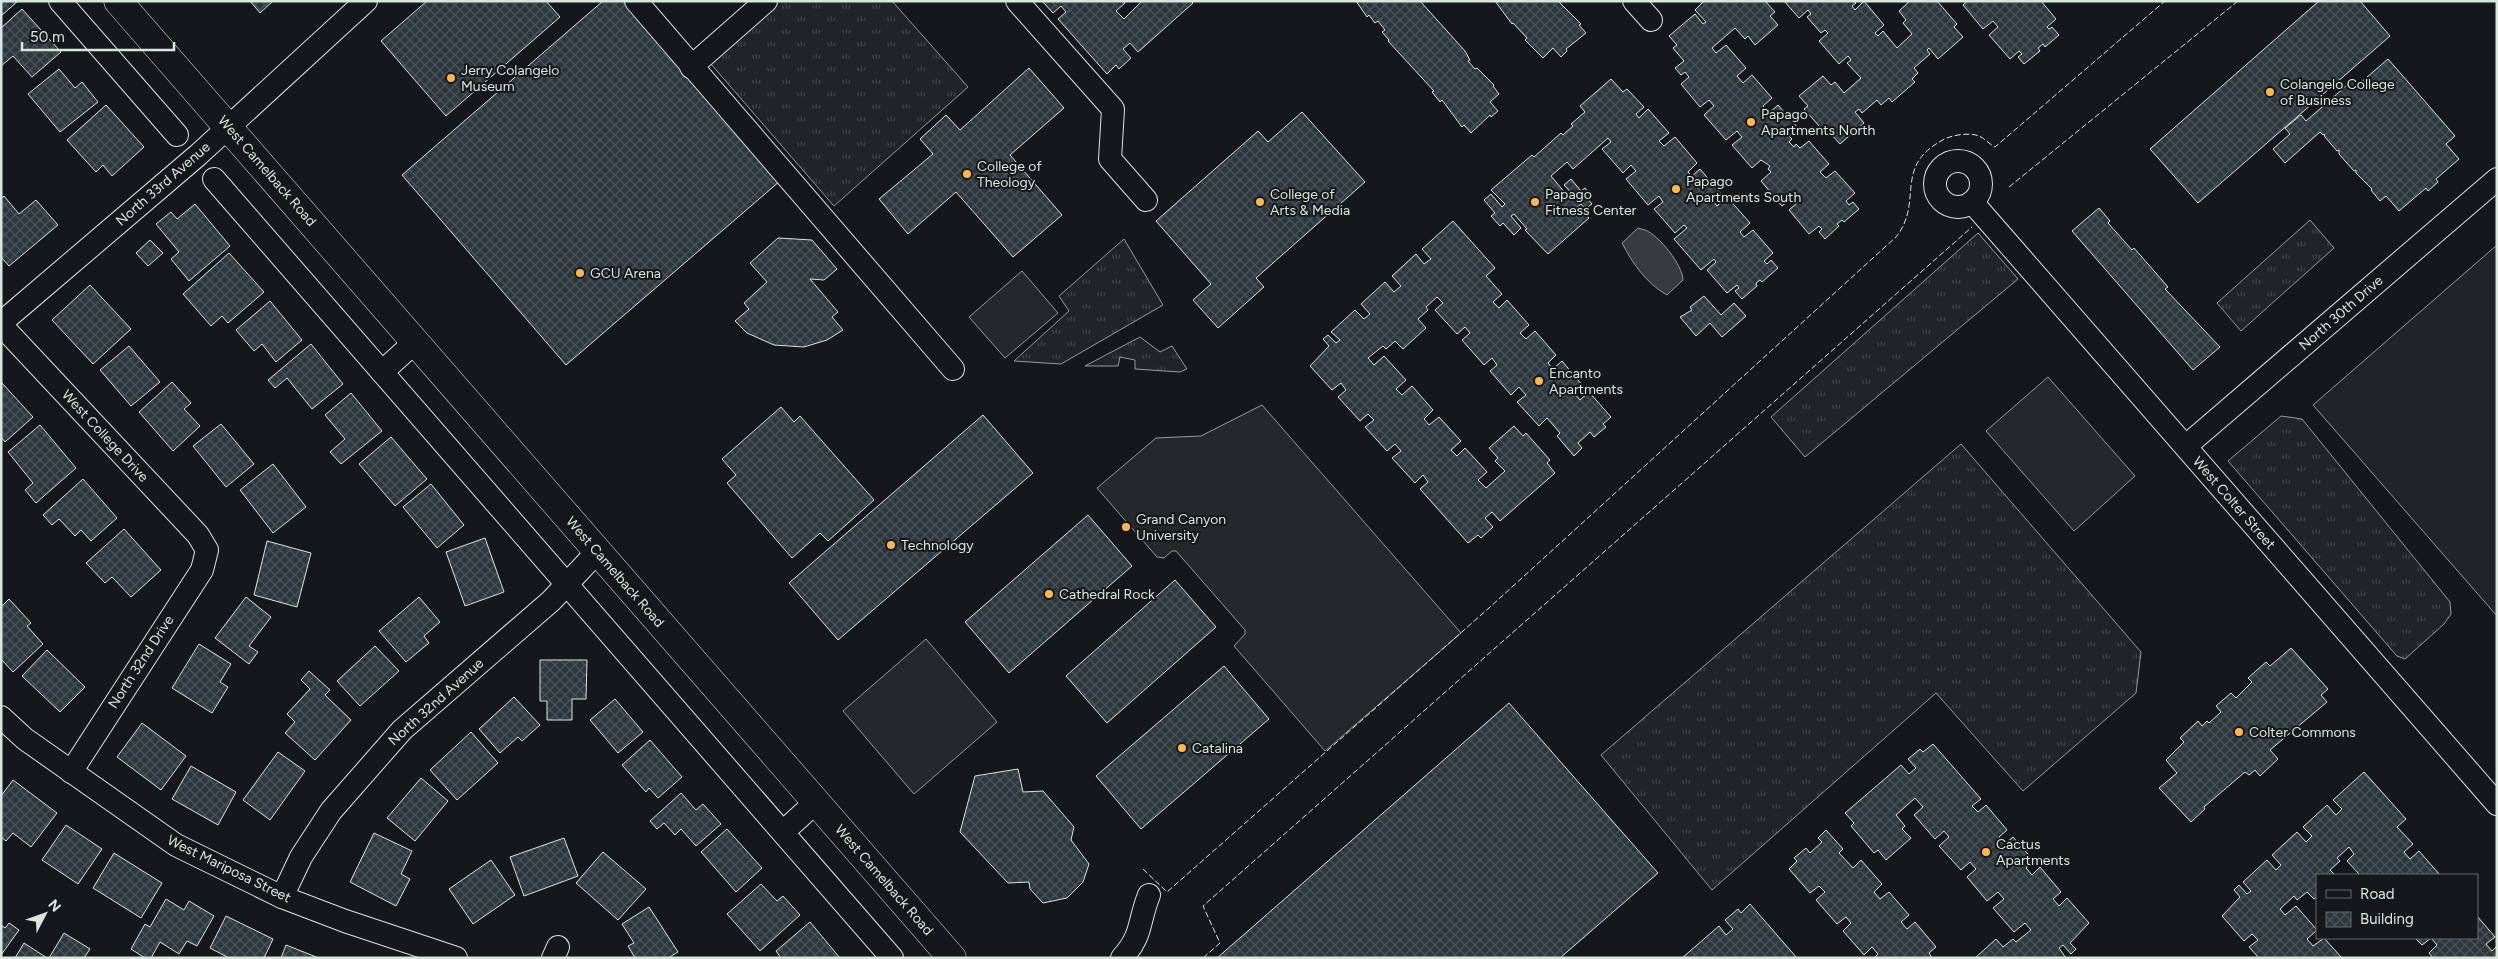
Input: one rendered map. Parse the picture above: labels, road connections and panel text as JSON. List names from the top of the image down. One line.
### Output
{"streets":{"main road":["West Camelback Road"],"street":["North 33rd Avenue","North 30th Drive","West College Drive","West Colter Street","North 32nd Drive","North 32nd Avenue","West Mariposa Street"]},"crossings":[["West Camelback Road","North 33rd Avenue"],["West Camelback Road","North 32nd Avenue"],["North 33rd Avenue","West College Drive"],["North 30th Drive","West Colter Street"],["West College Drive","North 32nd Drive"],["North 32nd Drive","West Mariposa Street"],["North 32nd Avenue","West Mariposa Street"]],"places":["Jerry Colangelo Museum","Colangelo College of Business","Papago Apartments North","College of Theology","Papago Apartments South","College of Arts & Media","Papago Fitness Center","GCU Arena","Encanto Apartments","Grand Canyon University","Technology","Cathedral Rock","Colter Commons","Catalina","Cactus Apartments"],"legend":["Road","Building"],"scale_bar":"50 m","north":"top right"}
